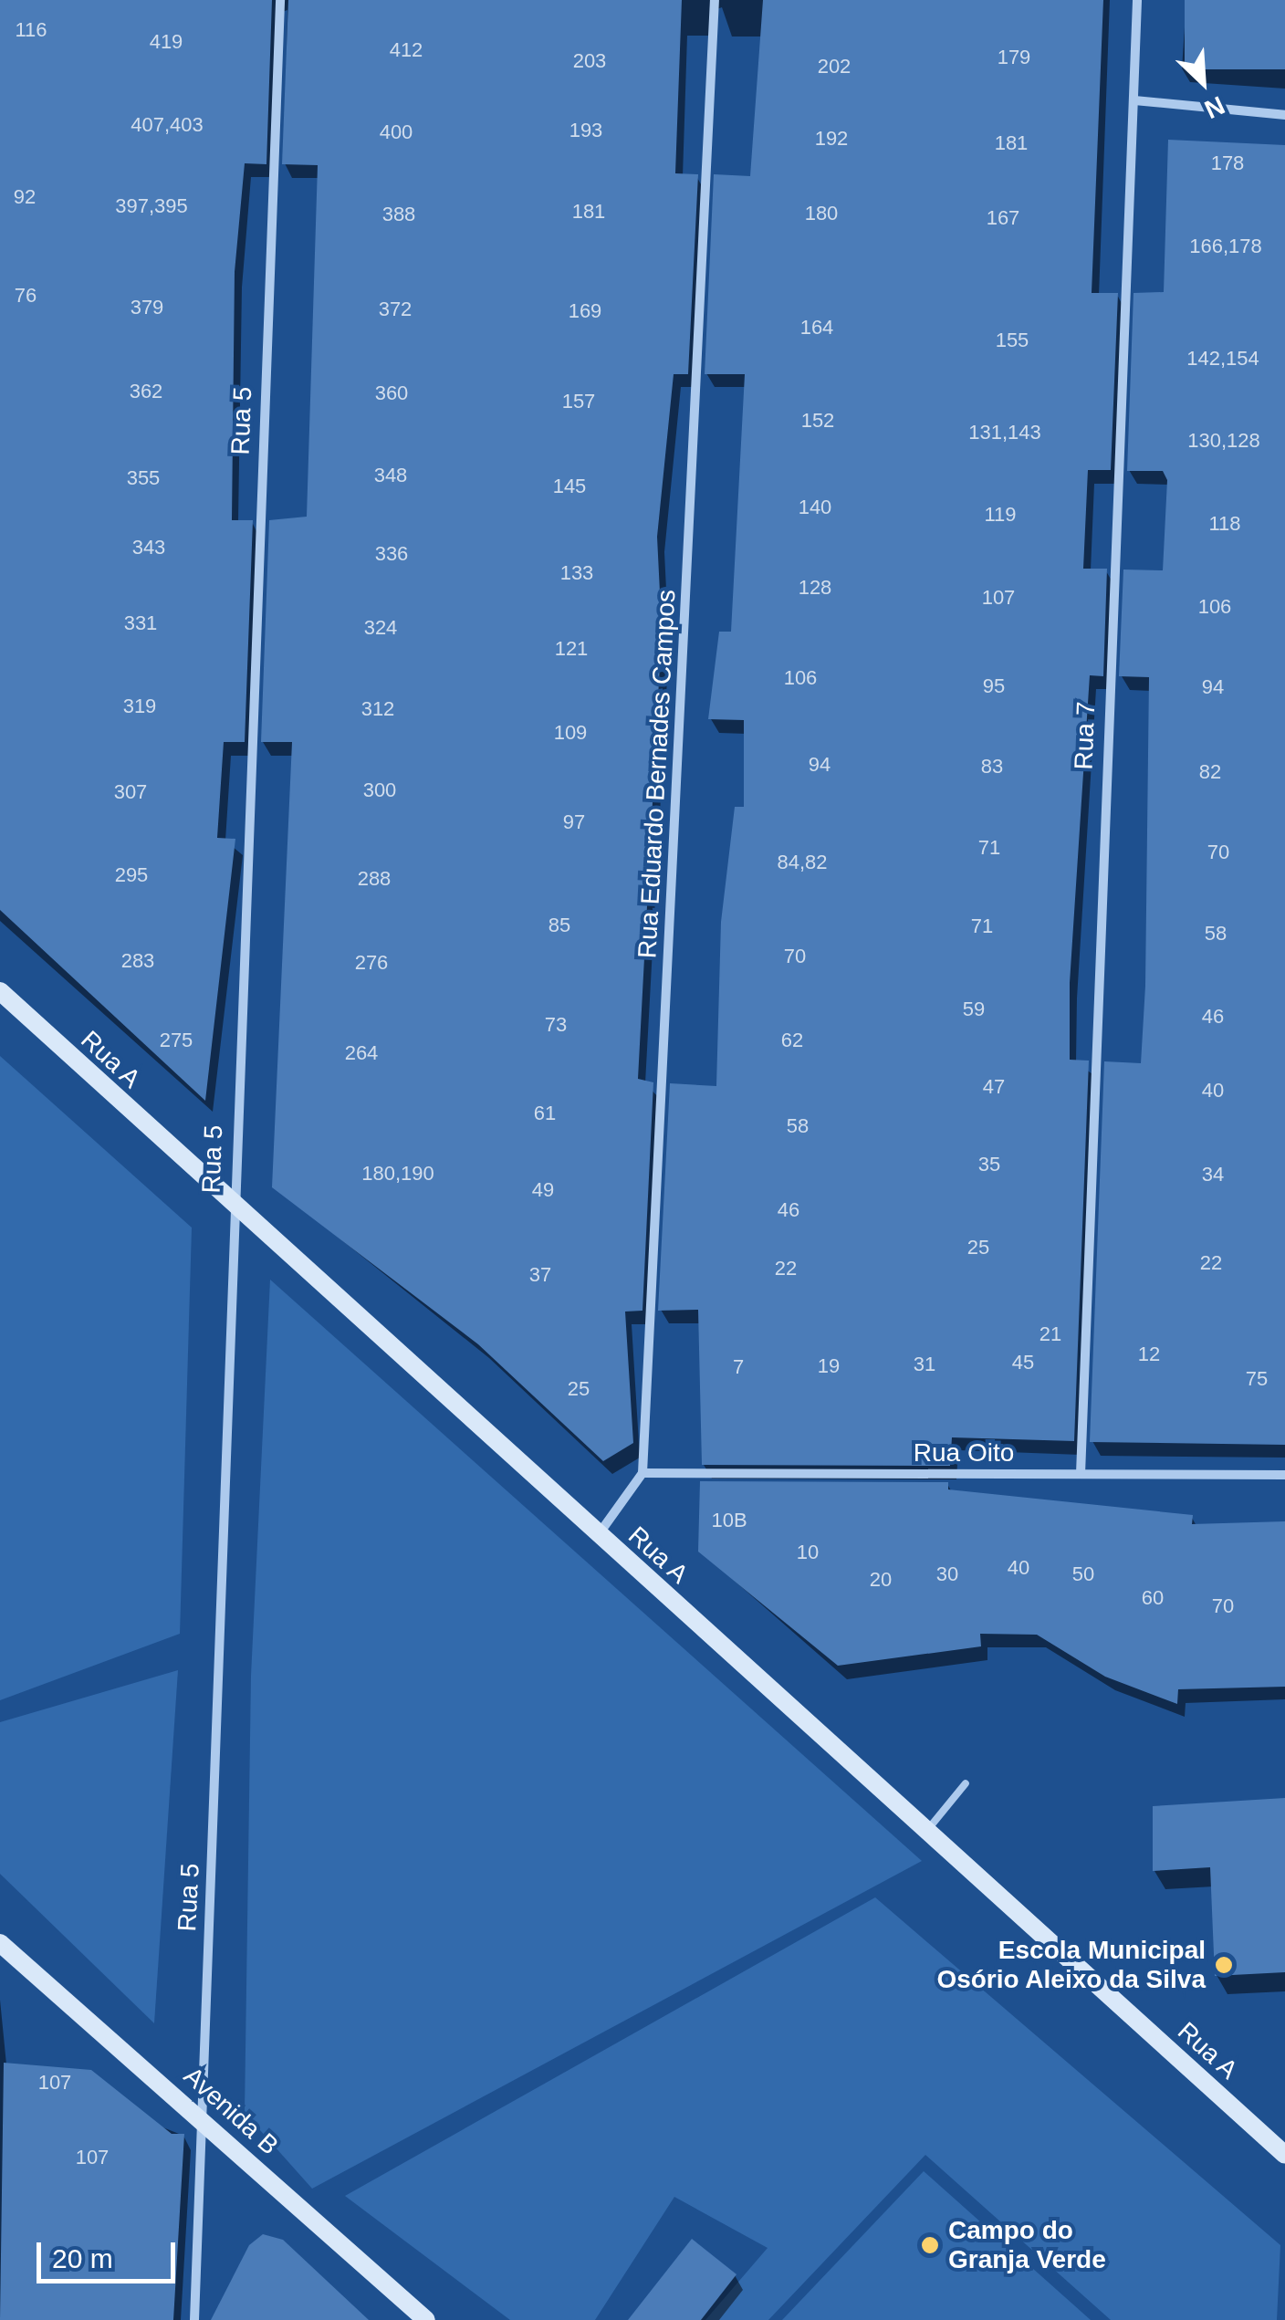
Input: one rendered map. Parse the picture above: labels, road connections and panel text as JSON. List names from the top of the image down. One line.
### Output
{"streets":{"street":["Rua 5","Rua 7","Rua Eduardo Bernades Campos","Rua A","Rua Oito","Avenida B"]},"crossings":[["Rua 5","Rua A"],["Rua 5","Avenida B"],["Rua 7","Rua Oito"],["Rua Eduardo Bernades Campos","Rua Oito"]],"places":["Escola Municipal Osório Aleixo da Silva","Campo do Granja Verde"],"house_numbers":["116","419","412","179","203","202","407,403","193","400","192","181","178","92","397,395","181","180","388","167","166,178","76","379","372","169","164","155","142,154","362","360","157","152","131,143","130,128","348","355","145","140","119","118","343","336","133","128","107","106","331","324","121","106","95","94","319","312","109","94","83","82","300","307","97","71","70","84,82","295","288","85","71","58","70","283","276","59","46","73","275","62","264","47","40","61","58","35","180,190","34","49","46","25","22","22","37","21","12","45","31","19","7","75","25","10B","10","40","30","50","20","60","70","107","107"],"scale_bar":"20 m","north":"bottom right"}
